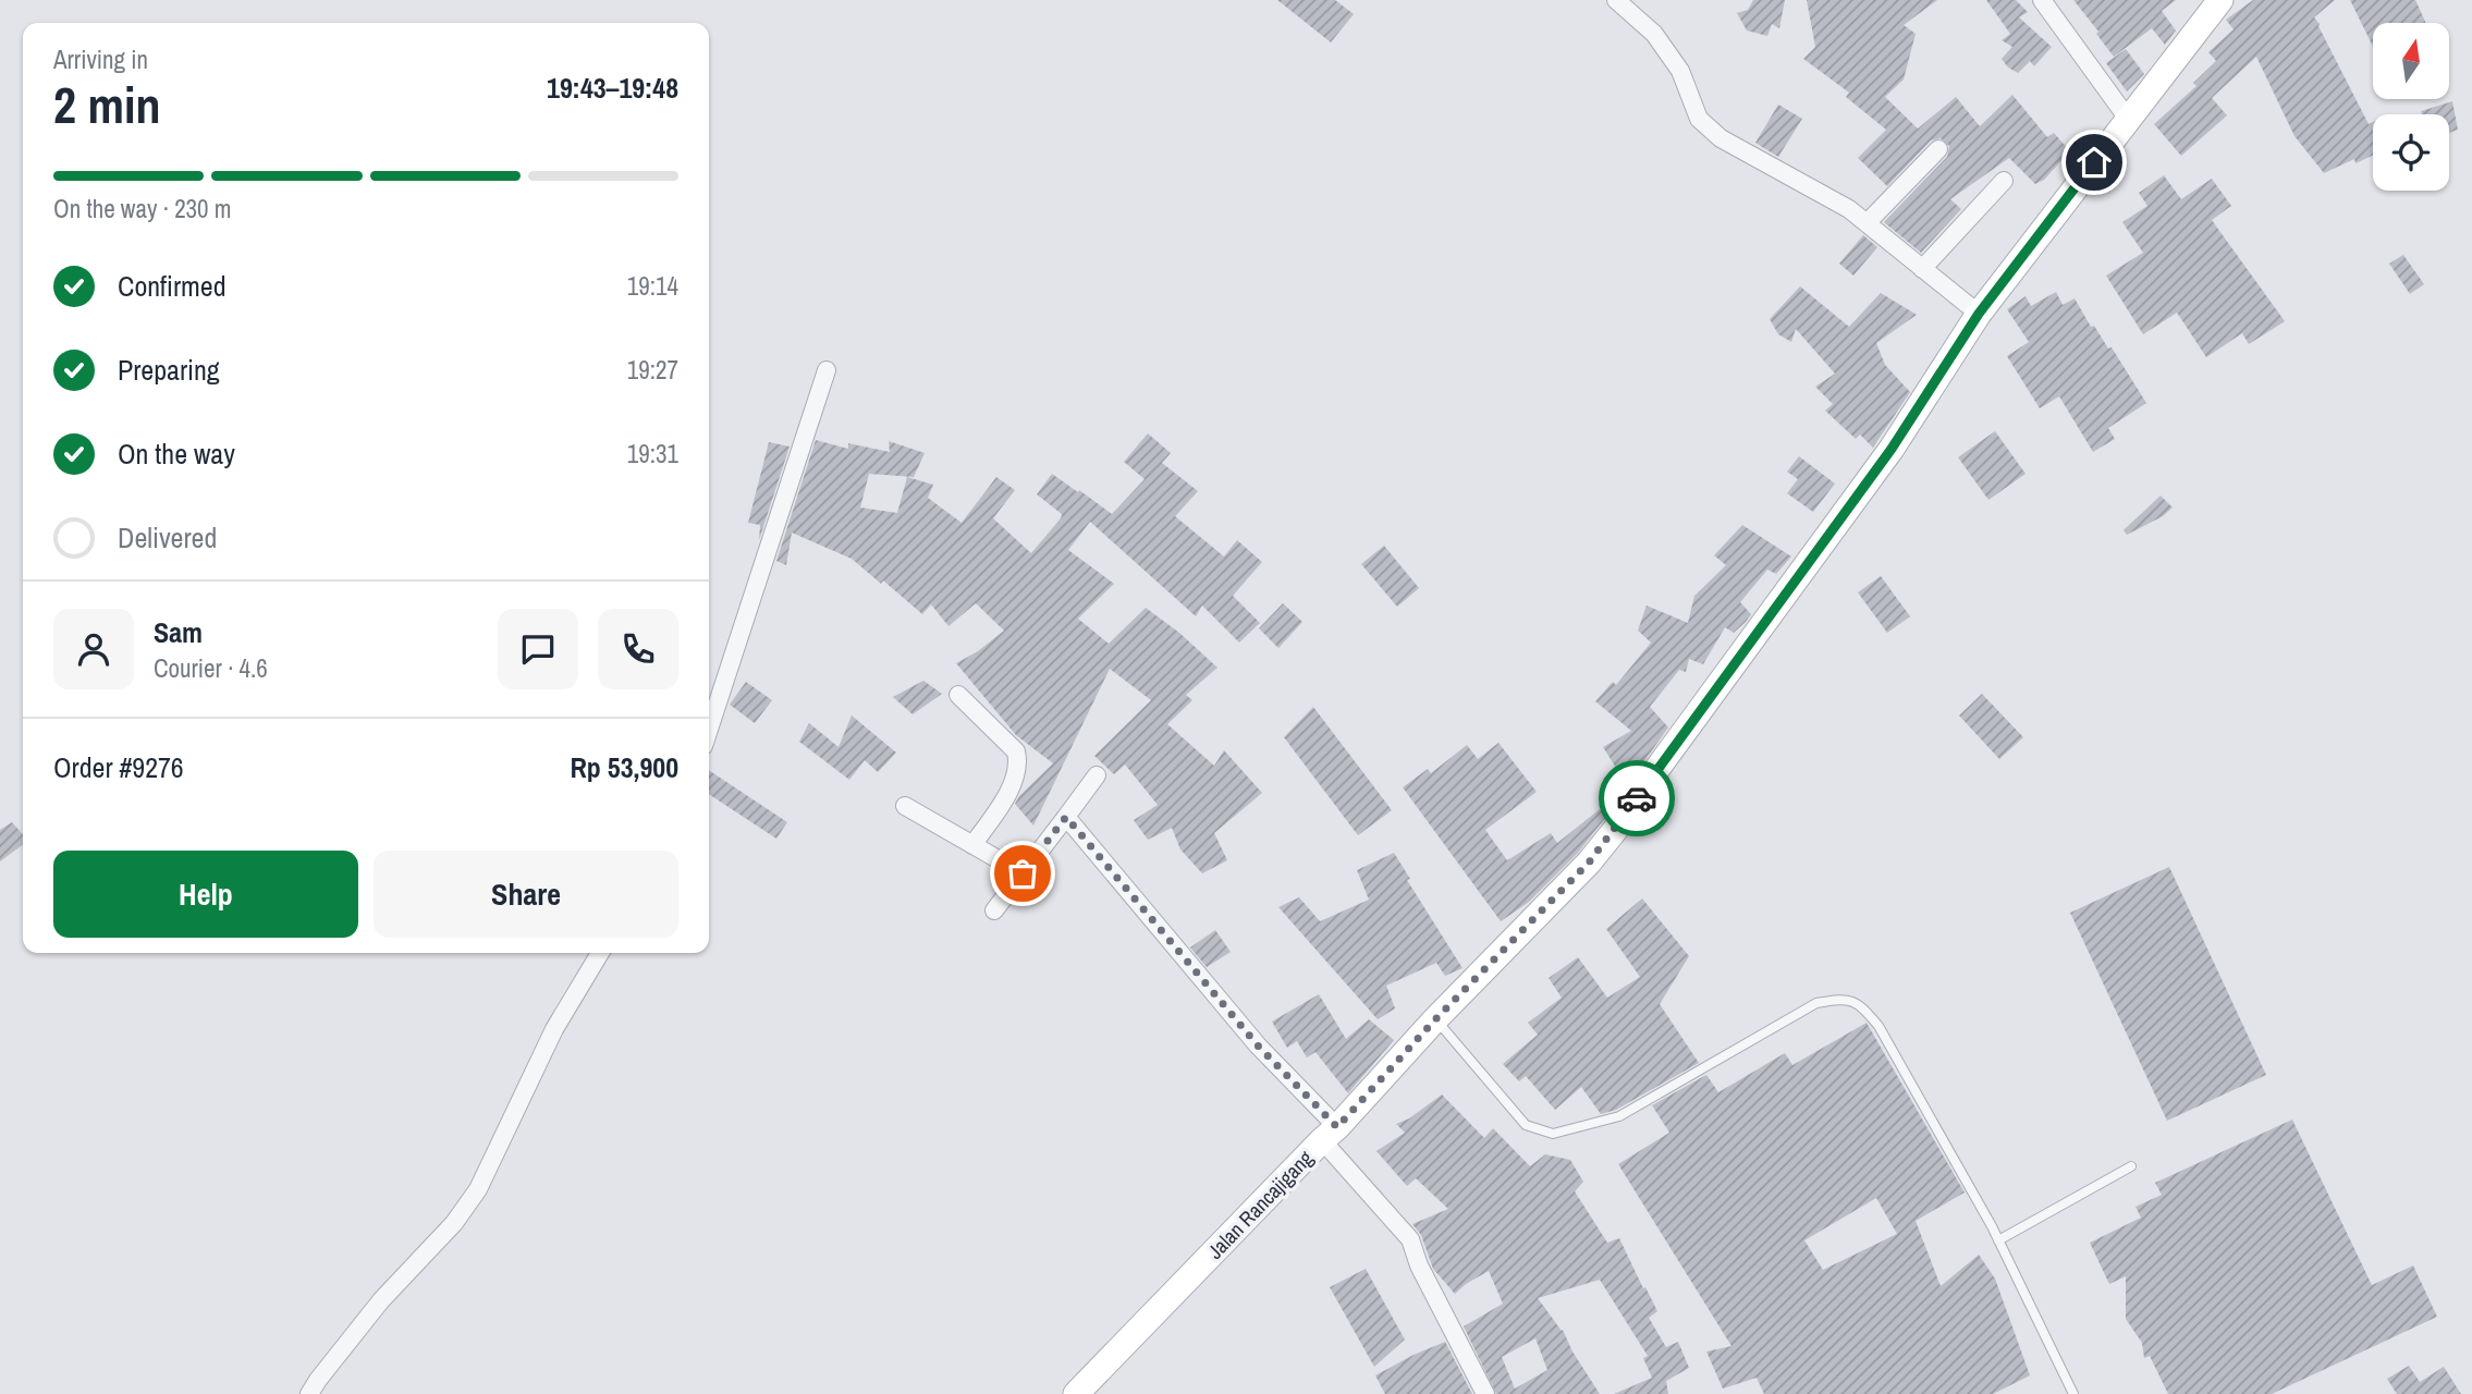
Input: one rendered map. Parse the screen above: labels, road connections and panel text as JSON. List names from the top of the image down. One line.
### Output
{"streets":{"main road":["Jalan Rancajigang"]},"north":"top","page":{"heading":["2 min","Arriving in","19:43–19:48"],"panel":["Sam","Courier · 4.6","Order #9276","Rp 53,900"],"bar":"On the way · 230 m","list":[["Confirmed","19:14"],["Preparing","19:27"],["On the way","19:31"],"Delivered"],"buttons":["Help","Share"]}}
